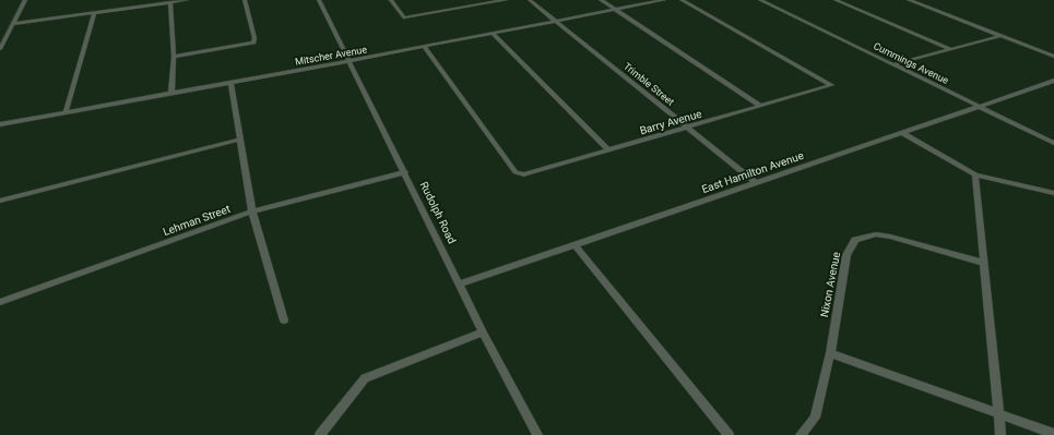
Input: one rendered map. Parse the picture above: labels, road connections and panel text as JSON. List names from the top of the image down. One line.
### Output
{"streets":{"street":["Mitscher Avenue","Cummings Avenue","Trimble Street","Barry Avenue","East Hamilton Avenue","Rudolph Road","Lehman Street","Nixon Avenue"]},"crossings":[["Mitscher Avenue","Trimble Street"],["Mitscher Avenue","Barry Avenue"],["Mitscher Avenue","Rudolph Road"],["Cummings Avenue","East Hamilton Avenue"],["Trimble Street","Barry Avenue"],["Trimble Street","East Hamilton Avenue"],["East Hamilton Avenue","Rudolph Road"],["Rudolph Road","Lehman Street"]]}
